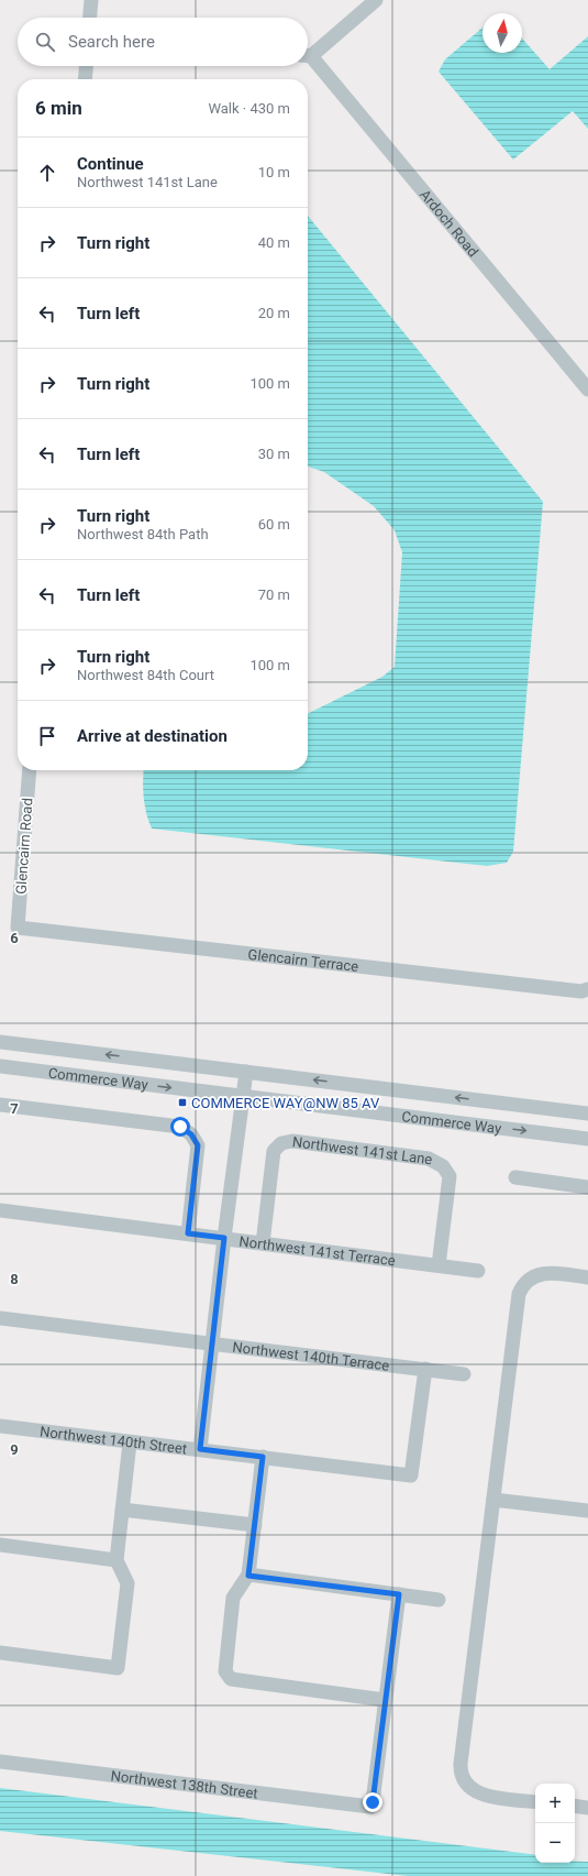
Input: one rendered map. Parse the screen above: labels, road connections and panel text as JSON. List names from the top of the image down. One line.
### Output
{"streets":{"street":["Ardoch Road","Glencairn Road","Glencairn Terrace","Commerce Way","Northwest 141st Lane","Northwest 141st Terrace","Northwest 140th Terrace","Northwest 140th Street","Northwest 138th Street"]},"crossings":[["Glencairn Road","Glencairn Terrace"],["Northwest 141st Lane","Northwest 141st Terrace"],["Northwest 140th Terrace","Northwest 140th Street"]],"places":{"transit":["COMMERCE WAY@NW 85 AV"]},"north":"top","page":{"search":"Search here","heading":["6 min","Walk · 430 m"],"list":[["Continue","Northwest 141st Lane","10 m"],["Turn right","40 m"],["Turn left","20 m"],["Turn right","100 m"],["Turn left","30 m"],["Turn right","Northwest 84th Path","60 m"],["Turn left","70 m"],["Turn right","Northwest 84th Court","100 m"],"Arrive at destination"],"map_buttons":["+","−"]},"grid":{"rows":["6","7","8","9"]}}
